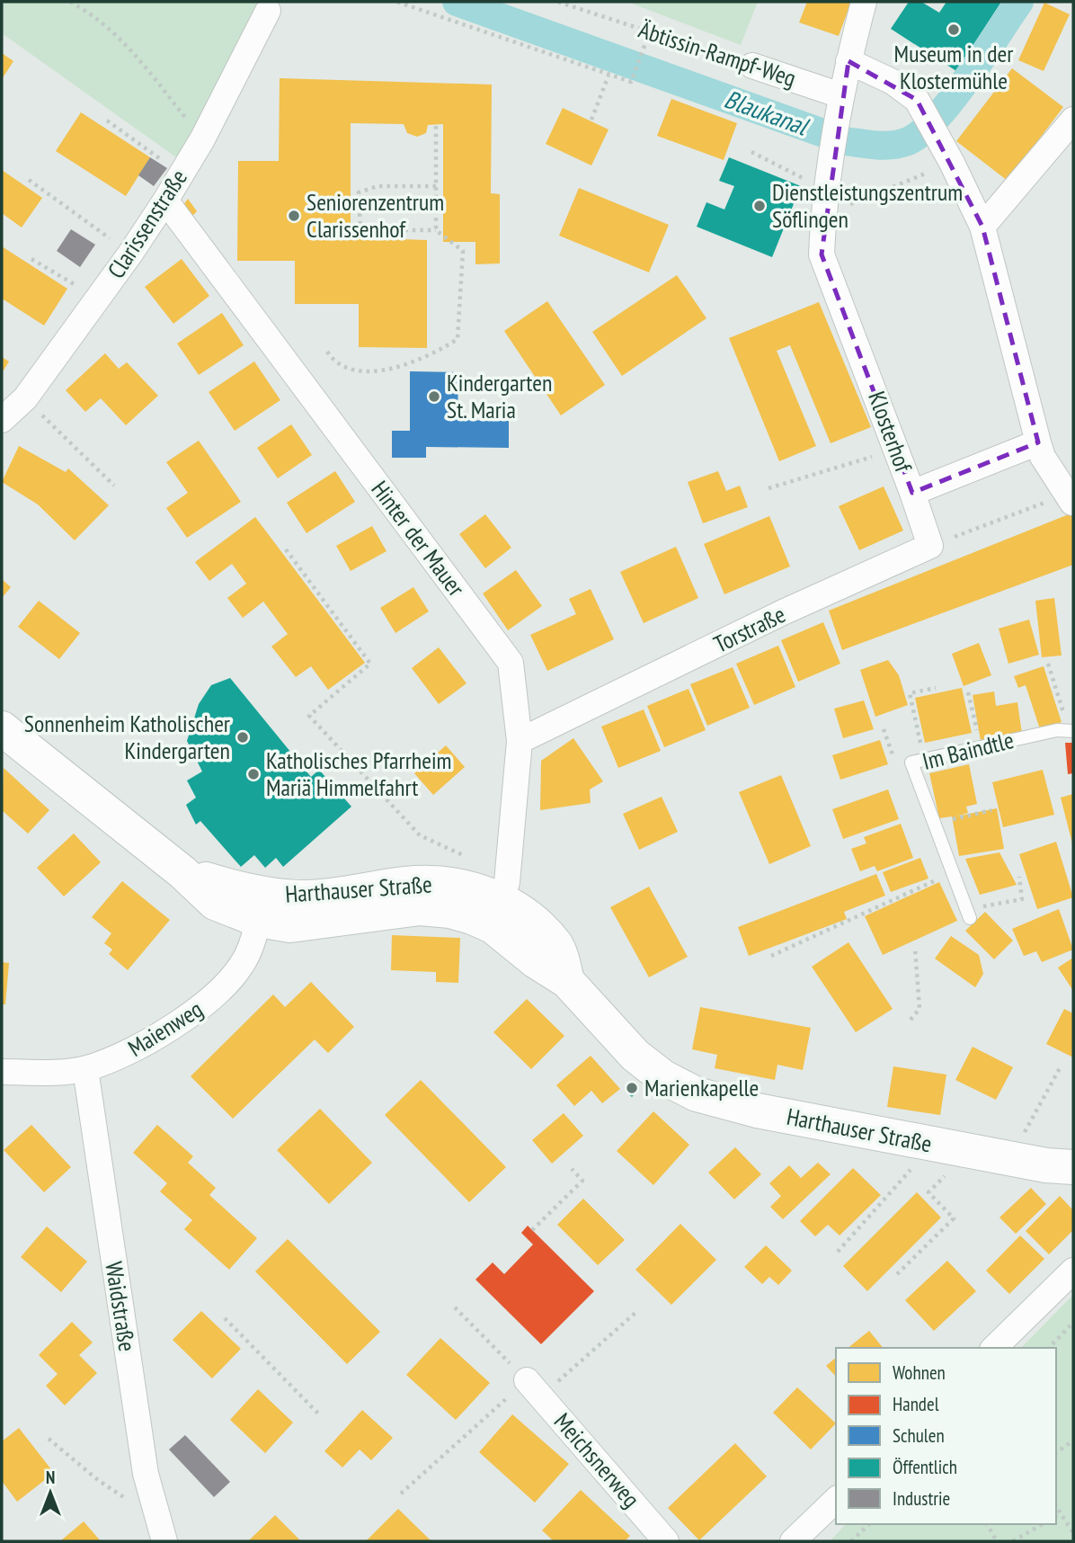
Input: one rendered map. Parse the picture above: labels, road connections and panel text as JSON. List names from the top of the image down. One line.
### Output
{"streets":{"street":["Äbtissin-Rampf-Weg","Clarissenstraße","Klosterhof","Hinter der Mauer","Torstraße","Harthauser Straße","Maienweg","Waidstraße","Meichsnerweg"],"lane":["Im Baindtle"]},"crossings":[["Äbtissin-Rampf-Weg","Klosterhof"],["Clarissenstraße","Hinter der Mauer"],["Hinter der Mauer","Torstraße"],["Hinter der Mauer","Harthauser Straße"],["Harthauser Straße","Maienweg"],["Maienweg","Waidstraße"]],"water":["Blaukanal"],"places":["Museum in der Klostermühle","Dienstleistungszentrum Söflingen","Seniorenzentrum Clarissenhof","Kindergarten St. Maria","Sonnenheim Katholischer Kindergarten","Katholisches Pfarrheim Mariä Himmelfahrt","Marienkapelle"],"legend":["Wohnen","Handel","Schulen","Öffentlich","Industrie"],"north":"top"}
